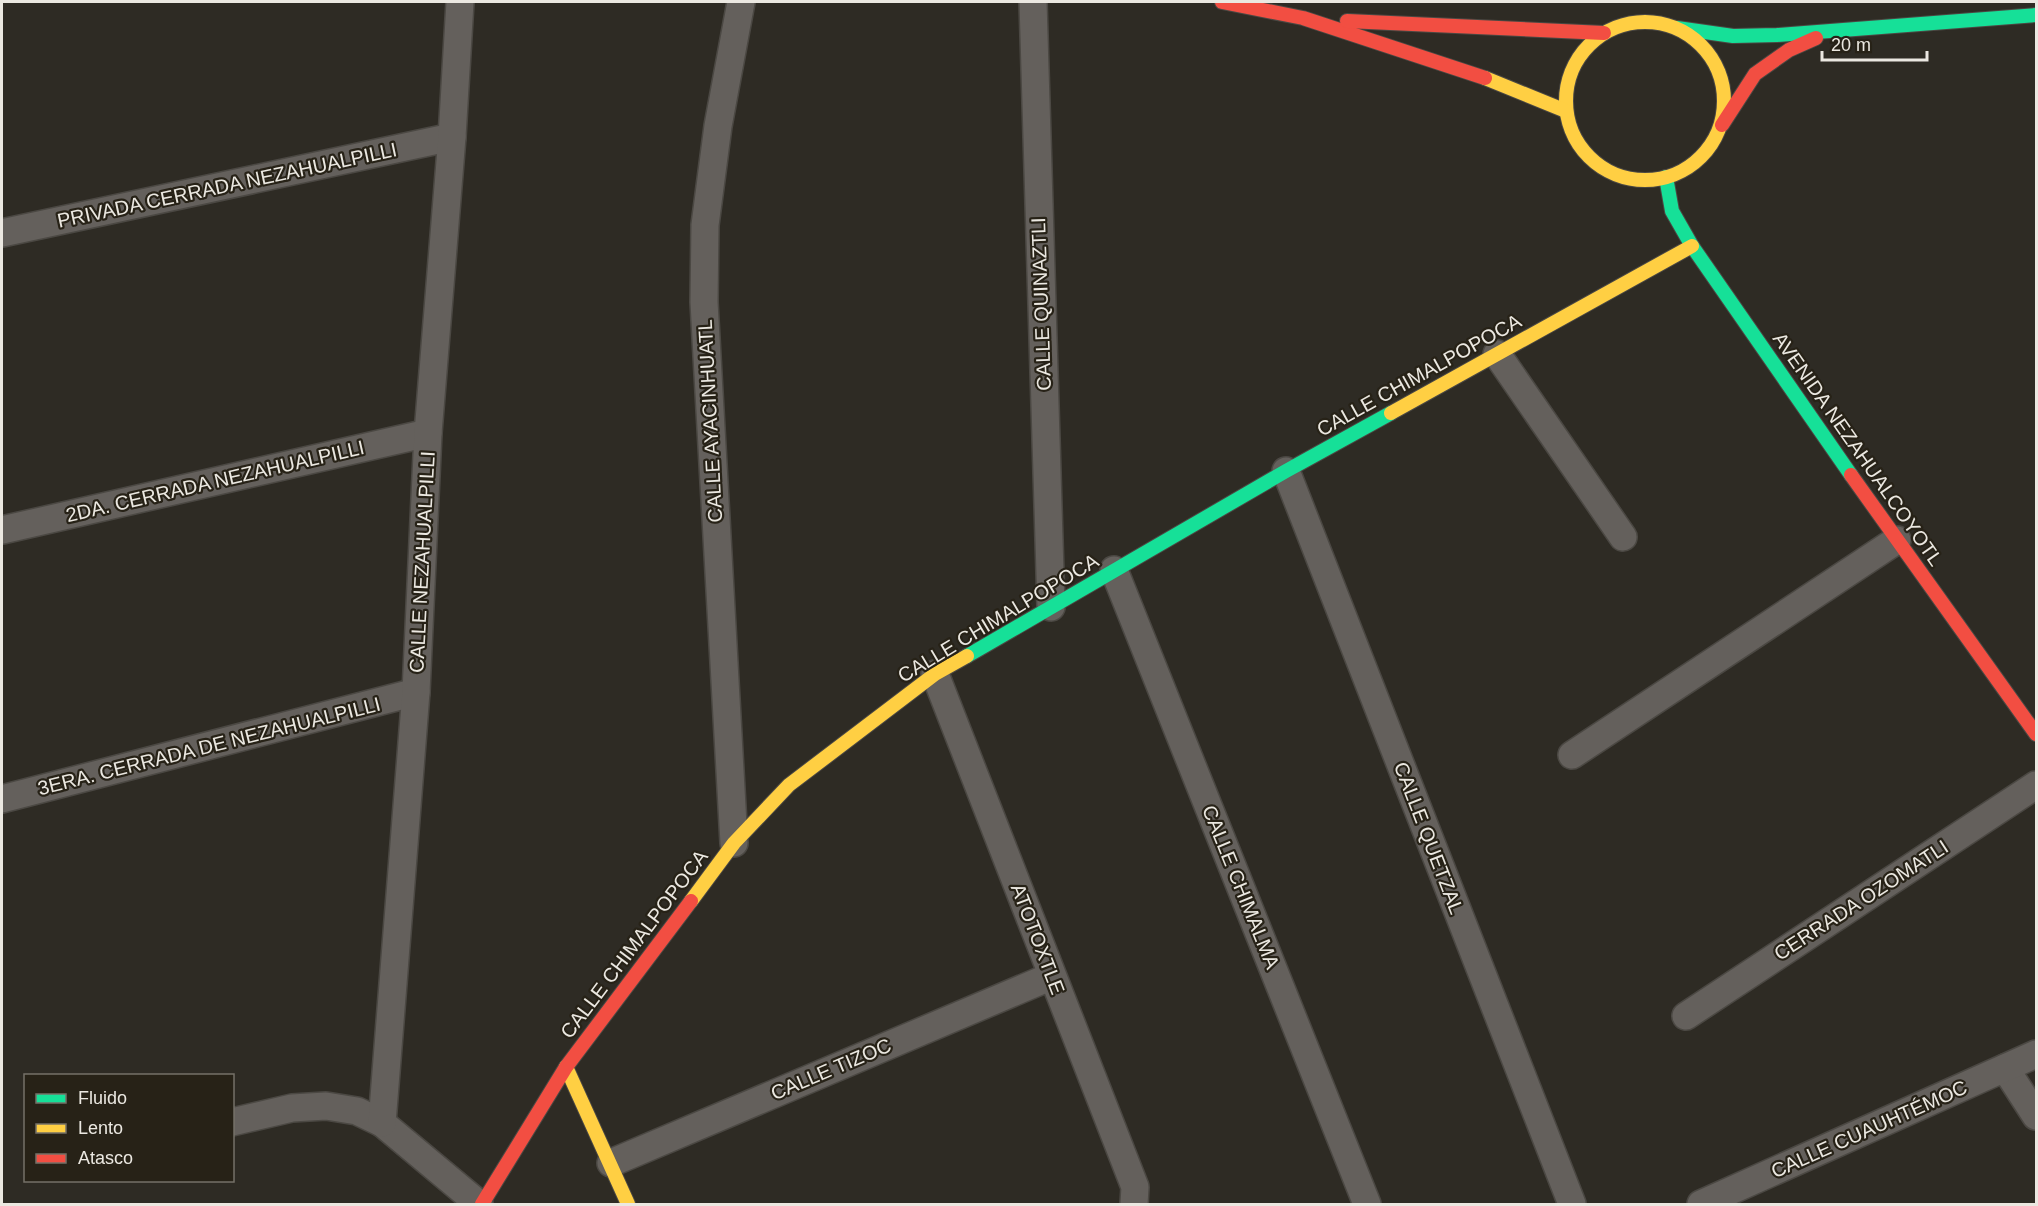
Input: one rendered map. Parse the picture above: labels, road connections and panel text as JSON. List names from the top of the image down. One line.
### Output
{"streets":{"street":["PRIVADA CERRADA NEZAHUALPILLI","CALLE QUINAZTLI","CALLE CHIMALPOPOCA","CALLE AYACINHUATL","AVENIDA NEZAHUALCOYOTL","2DA. CERRADA NEZAHUALPILLI","CALLE NEZAHUALPILLI","3ERA. CERRADA DE NEZAHUALPILLI","CALLE QUETZAL","CALLE CHIMALMA","CERRADA OZOMATLI","ATOTOXTLE","CALLE TIZOC","CALLE CUAUHTÉMOC"]},"crossings":[["PRIVADA CERRADA NEZAHUALPILLI","CALLE NEZAHUALPILLI"],["CALLE QUINAZTLI","CALLE CHIMALPOPOCA"],["CALLE CHIMALPOPOCA","CALLE AYACINHUATL"],["CALLE CHIMALPOPOCA","AVENIDA NEZAHUALCOYOTL"],["CALLE CHIMALPOPOCA","CALLE QUETZAL"],["CALLE CHIMALPOPOCA","CALLE CHIMALMA"],["CALLE CHIMALPOPOCA","ATOTOXTLE"],["2DA. CERRADA NEZAHUALPILLI","CALLE NEZAHUALPILLI"],["CALLE NEZAHUALPILLI","3ERA. CERRADA DE NEZAHUALPILLI"],["ATOTOXTLE","CALLE TIZOC"]],"legend":["Fluido","Lento","Atasco"],"scale_bar":"20 m"}
